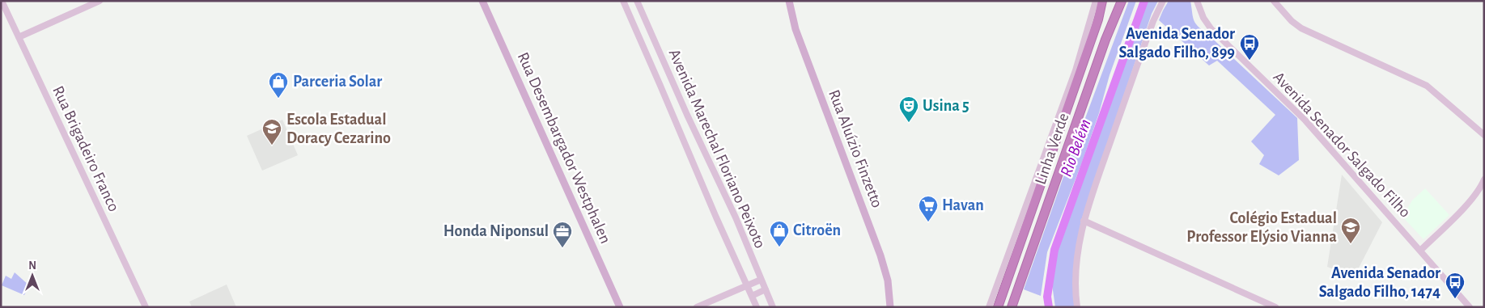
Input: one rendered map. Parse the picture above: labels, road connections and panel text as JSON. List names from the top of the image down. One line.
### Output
{"streets":{"highway":["Linha Verde"],"main road":["Rua Desembargador Westphalen","Rua Aluízio Finzetto"],"street":["Avenida Senador Salgado Filho","Rua Brigadeiro Franco","Avenida Marechal Floriano Peixoto"]},"water":["Rio Belém"],"places":{"bus stop":["Avenida Senador Salgado Filho, 899","Avenida Senador Salgado Filho, 1474"],"shop":["Parceria Solar","Citroën"],"theatre":["Usina 5"],"school or university":["Escola Estadual Doracy Cezarino","Colégio Estadual Professor Elýsio Vianna"],"supermarket":["Havan"],"office":["Honda Niponsul"]},"north":"top"}
